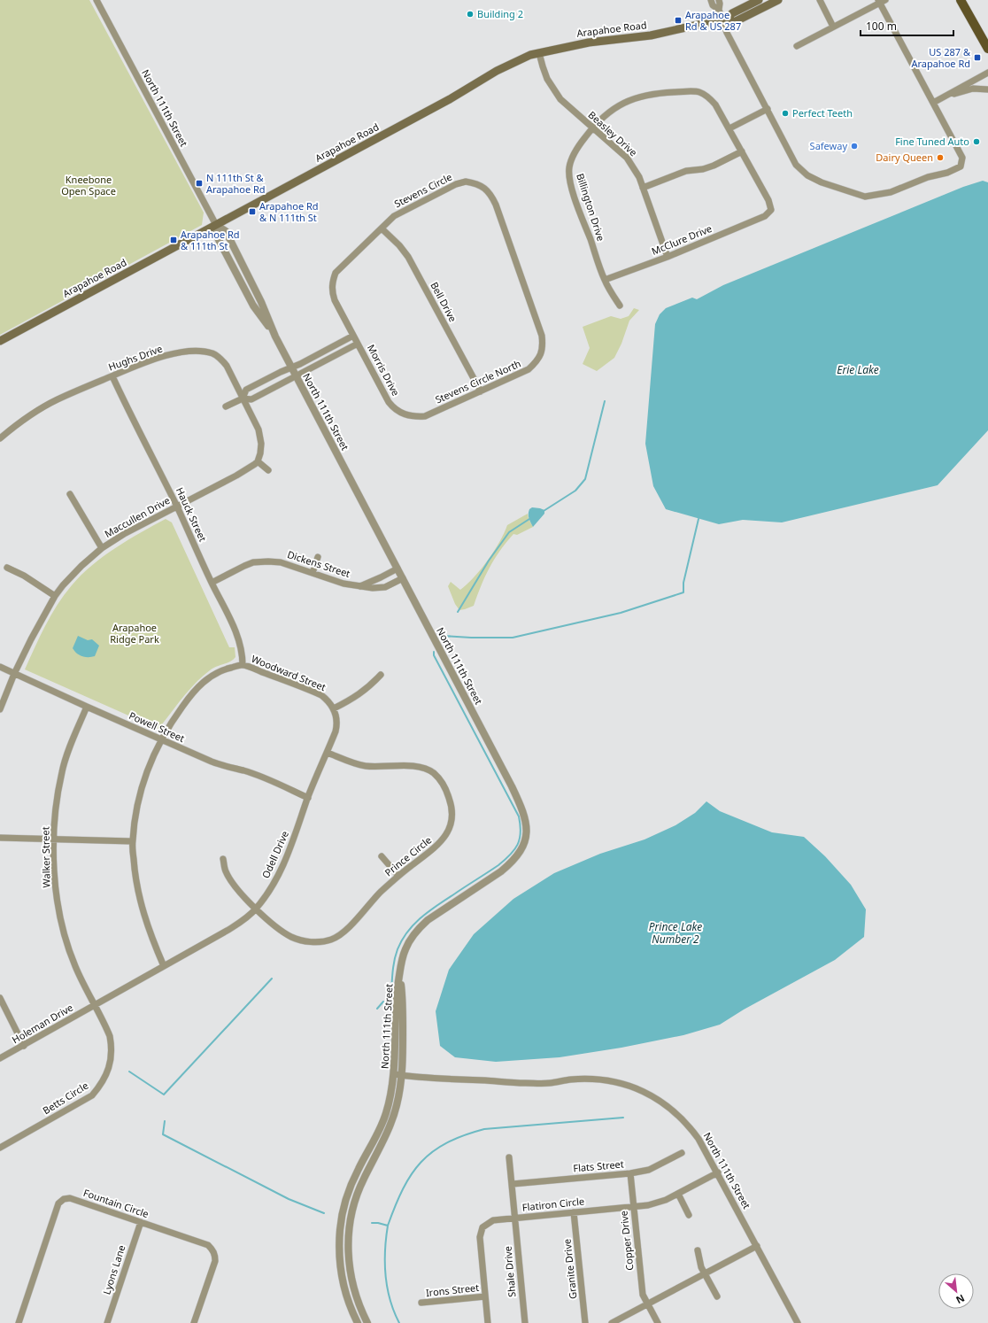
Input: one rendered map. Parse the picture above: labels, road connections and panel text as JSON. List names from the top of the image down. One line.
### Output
{"streets":{"main road":["Arapahoe Road"],"street":["North 111th Street","Beasley Drive","Stevens Circle","Billington Drive","McClure Drive","Bell Drive","Hughs Drive","Morris Drive","Stevens Circle North","Hauck Street","Maccullen Drive","Dickens Street","Woodward Street","Powell Street","Odell Drive","Prince Circle","Walker Street","Holeman Drive","Betts Circle","Flats Street","Fountain Circle","Flatiron Circle","Copper Drive","Granite Drive","Lyons Lane","Shale Drive","Irons Street"]},"crossings":[["Arapahoe Road","North 111th Street"],["Arapahoe Road","Beasley Drive"],["North 111th Street","Morris Drive"],["North 111th Street","Dickens Street"],["North 111th Street","Flatiron Circle"],["Beasley Drive","Billington Drive"],["Beasley Drive","McClure Drive"],["Stevens Circle","Bell Drive"],["Stevens Circle","Morris Drive"],["Stevens Circle","Stevens Circle North"],["Billington Drive","McClure Drive"],["Bell Drive","Stevens Circle North"],["Hughs Drive","Morris Drive"],["Hughs Drive","Hauck Street"],["Hughs Drive","Maccullen Drive"],["Morris Drive","Stevens Circle North"],["Hauck Street","Maccullen Drive"],["Hauck Street","Dickens Street"],["Hauck Street","Woodward Street"],["Maccullen Drive","Powell Street"],["Woodward Street","Powell Street"],["Woodward Street","Odell Drive"],["Powell Street","Odell Drive"],["Powell Street","Walker Street"],["Odell Drive","Prince Circle"],["Odell Drive","Walker Street"],["Odell Drive","Holeman Drive"],["Walker Street","Holeman Drive"],["Walker Street","Betts Circle"],["Flats Street","Copper Drive"],["Flats Street","Shale Drive"],["Fountain Circle","Lyons Lane"],["Flatiron Circle","Copper Drive"],["Flatiron Circle","Granite Drive"],["Flatiron Circle","Shale Drive"],["Flatiron Circle","Irons Street"]],"water":["Erie Lake","Prince Lake Number 2"],"parks":["Kneebone Open Space","Arapahoe Ridge Park"],"places":{"other":["Building 2","Perfect Teeth","Fine Tuned Auto","Safeway","Dairy Queen"],"transit":["Arapahoe Rd & US 287","US 287 & Arapahoe Rd","N 111th St & Arapahoe Rd","Arapahoe Rd & N 111th St","Arapahoe Rd & 111th St"]},"scale_bar":"100 m","north":"bottom right"}
